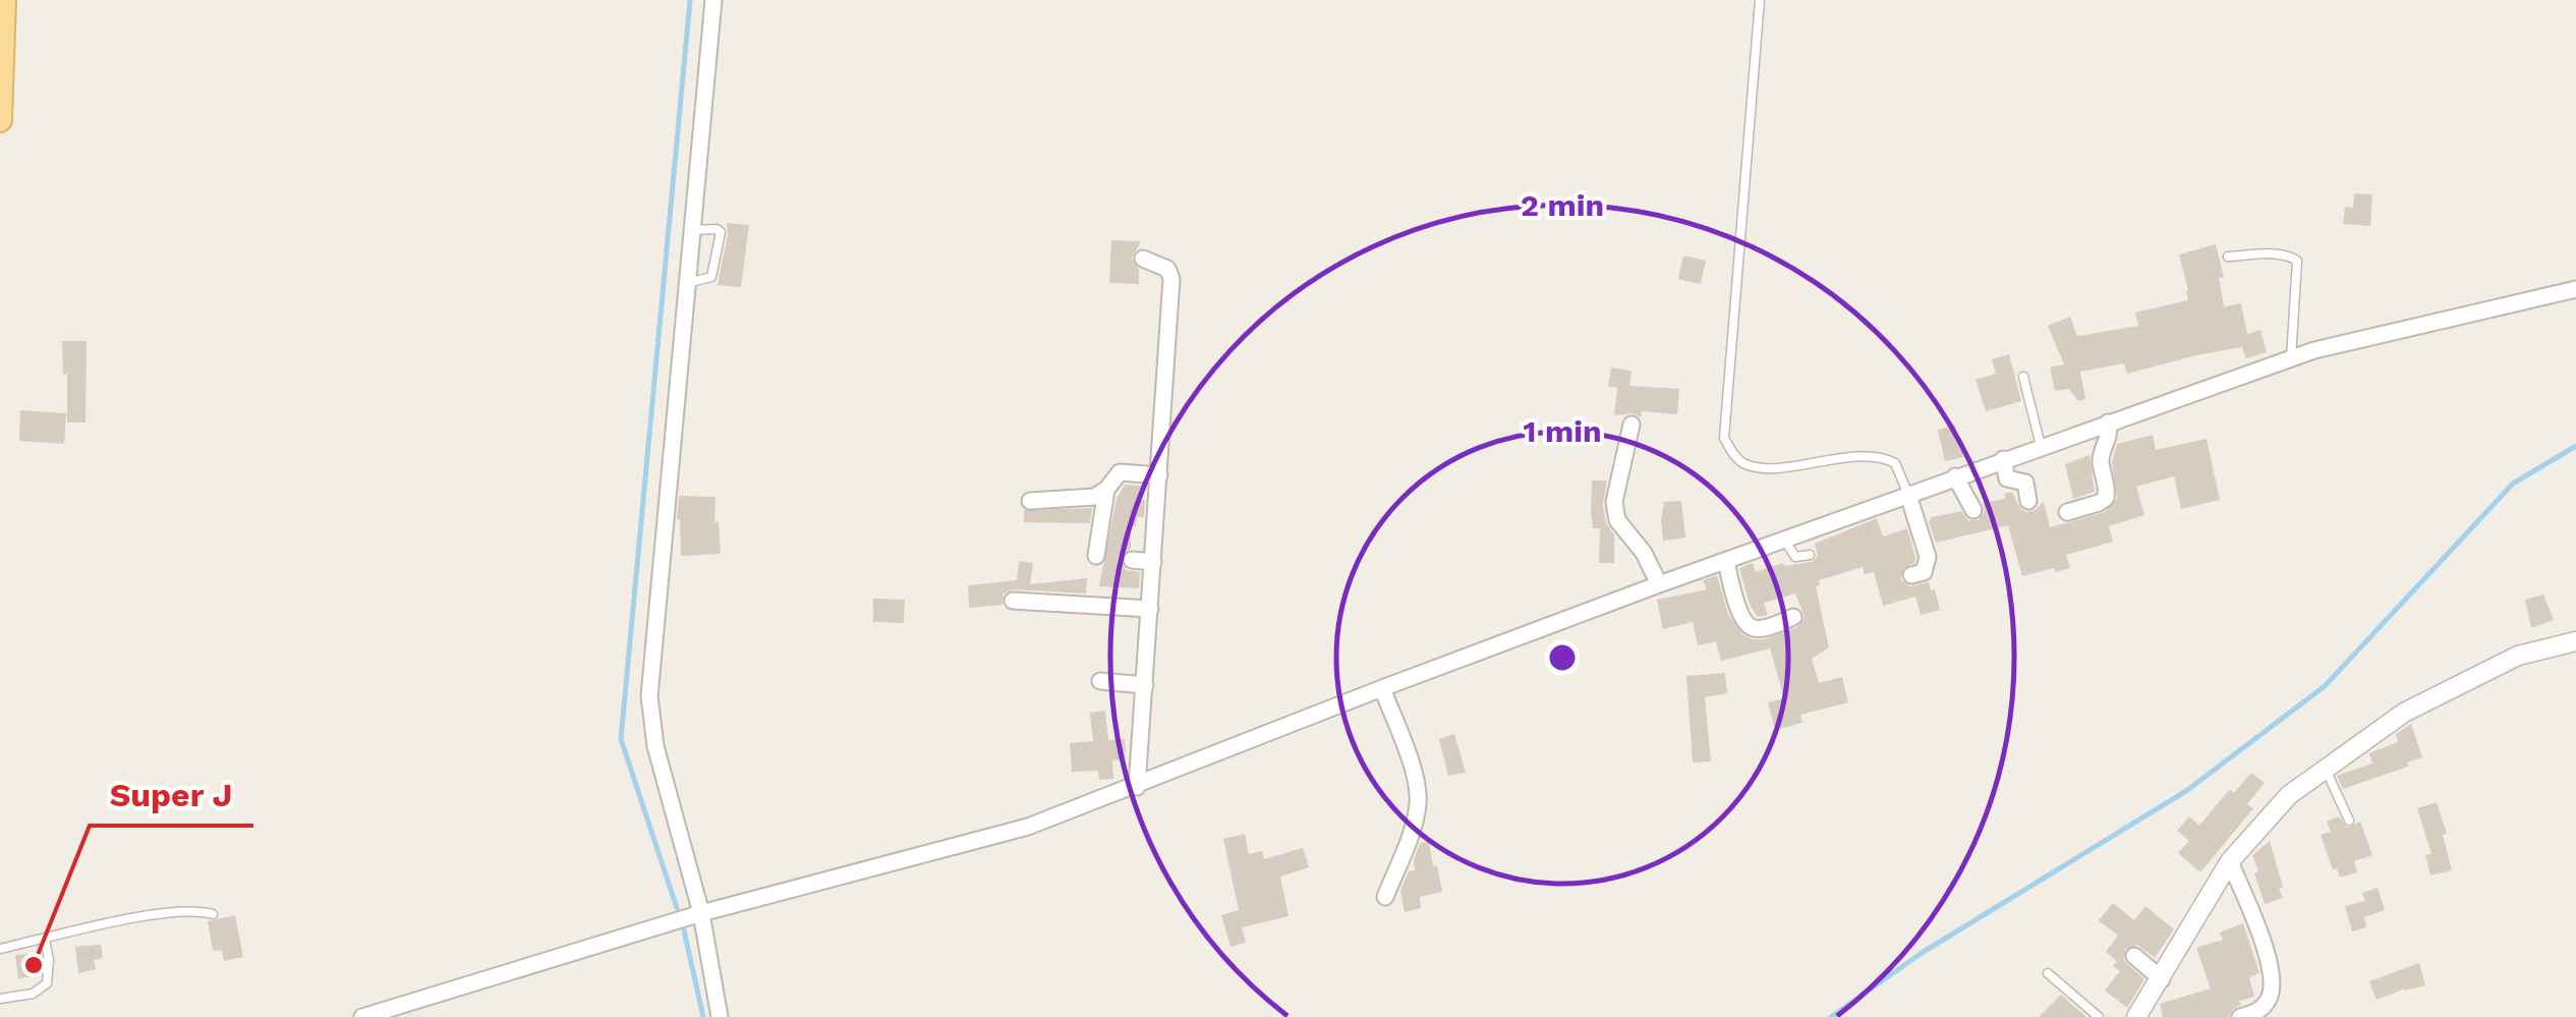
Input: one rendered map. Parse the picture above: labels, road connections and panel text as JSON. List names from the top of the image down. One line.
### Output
{"places":["Super J"],"rings":["2 min","1 min"]}
